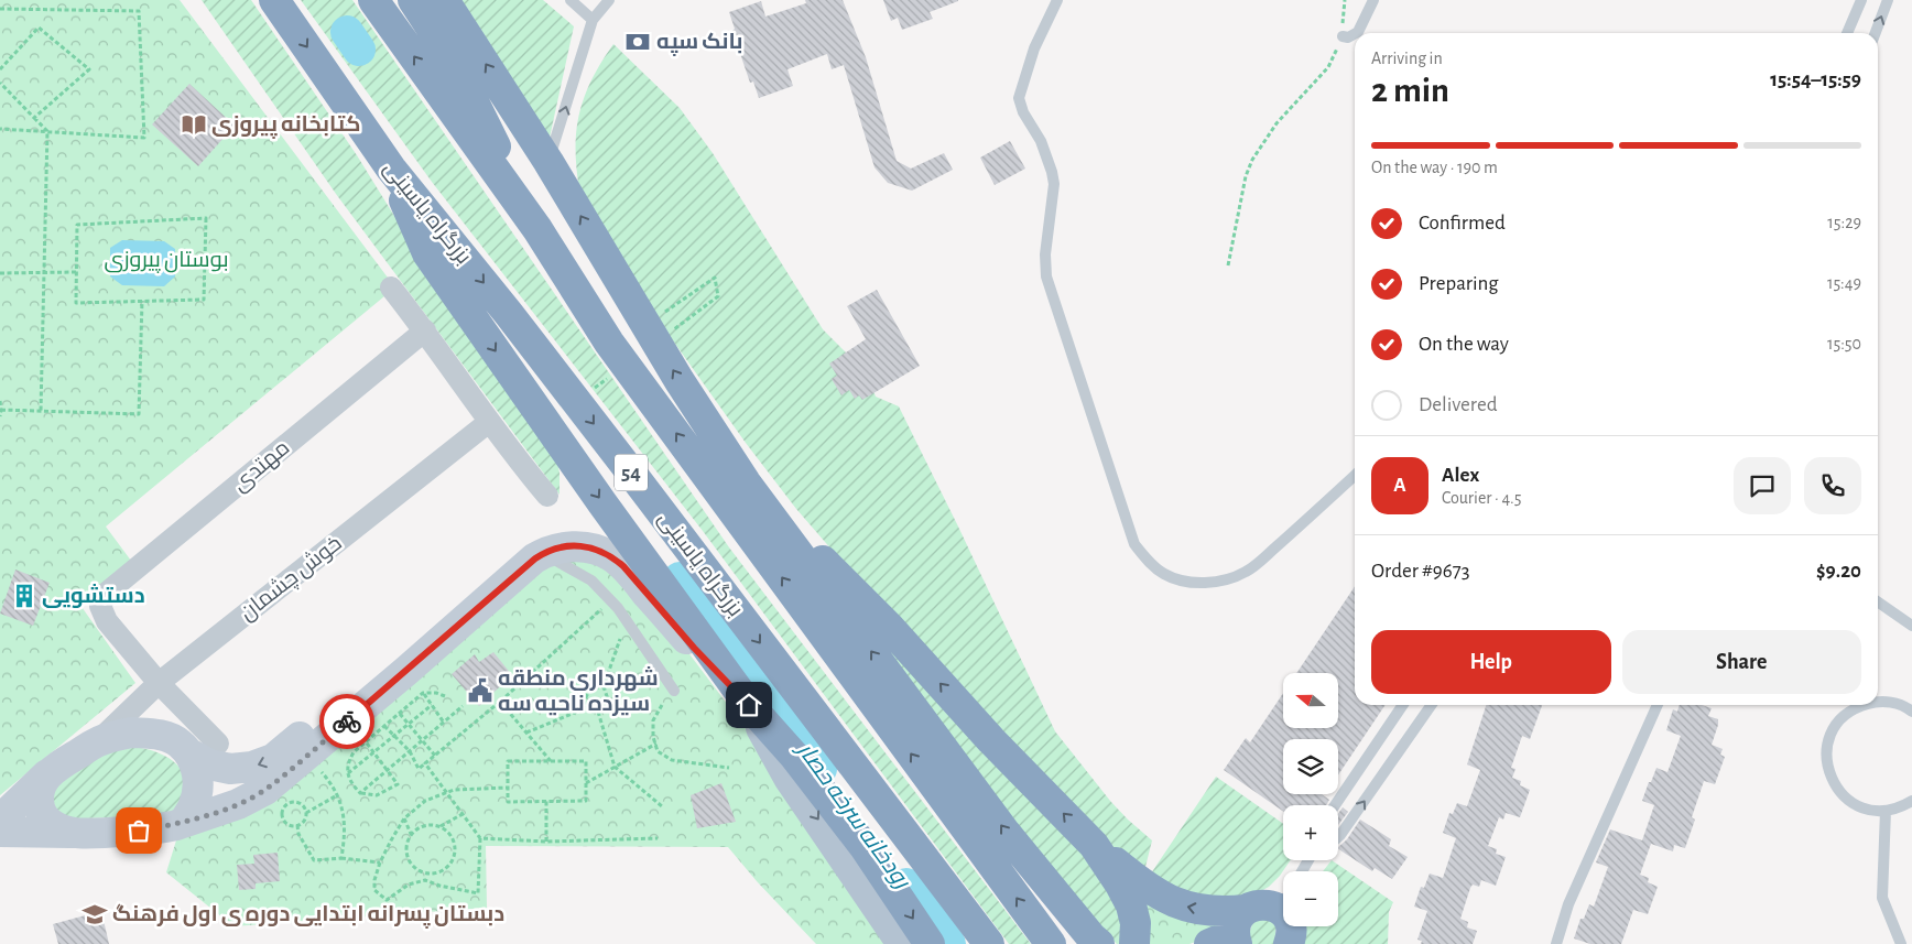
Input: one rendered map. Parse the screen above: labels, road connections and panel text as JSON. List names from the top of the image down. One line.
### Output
{"streets":{"highway":["بزرگراه یاسینی","54"],"street":["مهتدی","خوش چشمان"]},"crossings":[["مهتدی","خوش چشمان"]],"water":["رودخانه سرخه حصار"],"parks":["بوستان پیروزی"],"places":{"bank":["بانک سپه"],"library":["کتابخانه پیروزی"],"building":["دستشویی"],"public building":["شهرداری منطقه سیزده ناحیه سه"],"school or university":["دبستان پسرانه ابتدایی دوره ی اول فرهنگ"]},"north":"left","page":{"heading":["2 min","Arriving in","15:54–15:59"],"panel":["Alex","Courier · 4.5","Order #9673","$9.20"],"bar":"On the way · 190 m","list":[["Confirmed","15:29"],["Preparing","15:49"],["On the way","15:50"],"Delivered"],"round":"A","buttons":["Help","Share"],"map_buttons":["+","−"]}}
